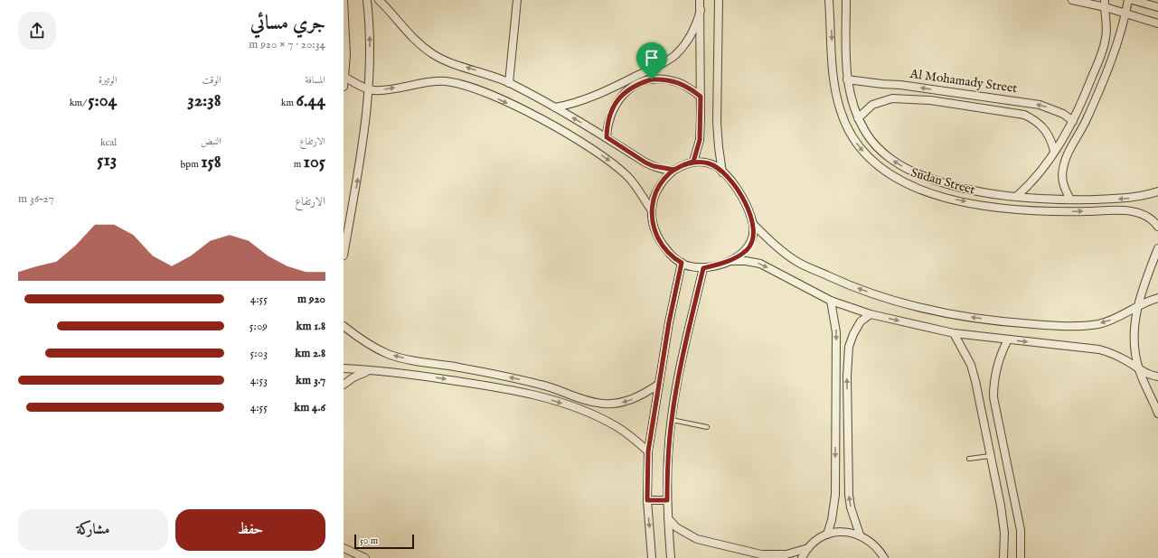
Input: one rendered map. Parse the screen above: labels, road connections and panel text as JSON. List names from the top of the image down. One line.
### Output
{"streets":{"street":["Al Mohamady Street","Sudan Street"]},"crossings":[["Al Mohamady Street","Sudan Street"]],"one_way":["Al Mohamady Street"],"scale_bar":"50 m","page":{"heading":["جري مسائي","20:34 · 7 × 920 m"],"stats":[["المسافة","6.44 km"],["الوقت","32:38"],["الوتيرة","5:04 /km"],["الارتفاع","105 m"],["النبض","158 bpm"],["kcal","513"]],"chart":["الارتفاع","27–36 m"],"list":[{"name":"920 m","note":"4:55"},{"name":"1.8 km","note":"5:09"},{"name":"2.8 km","note":"5:03"},{"name":"3.7 km","note":"4:53"},{"name":"4.6 km","note":"4:55"}],"buttons":["حفظ","مشاركة"],"scale":"50 m"}}
